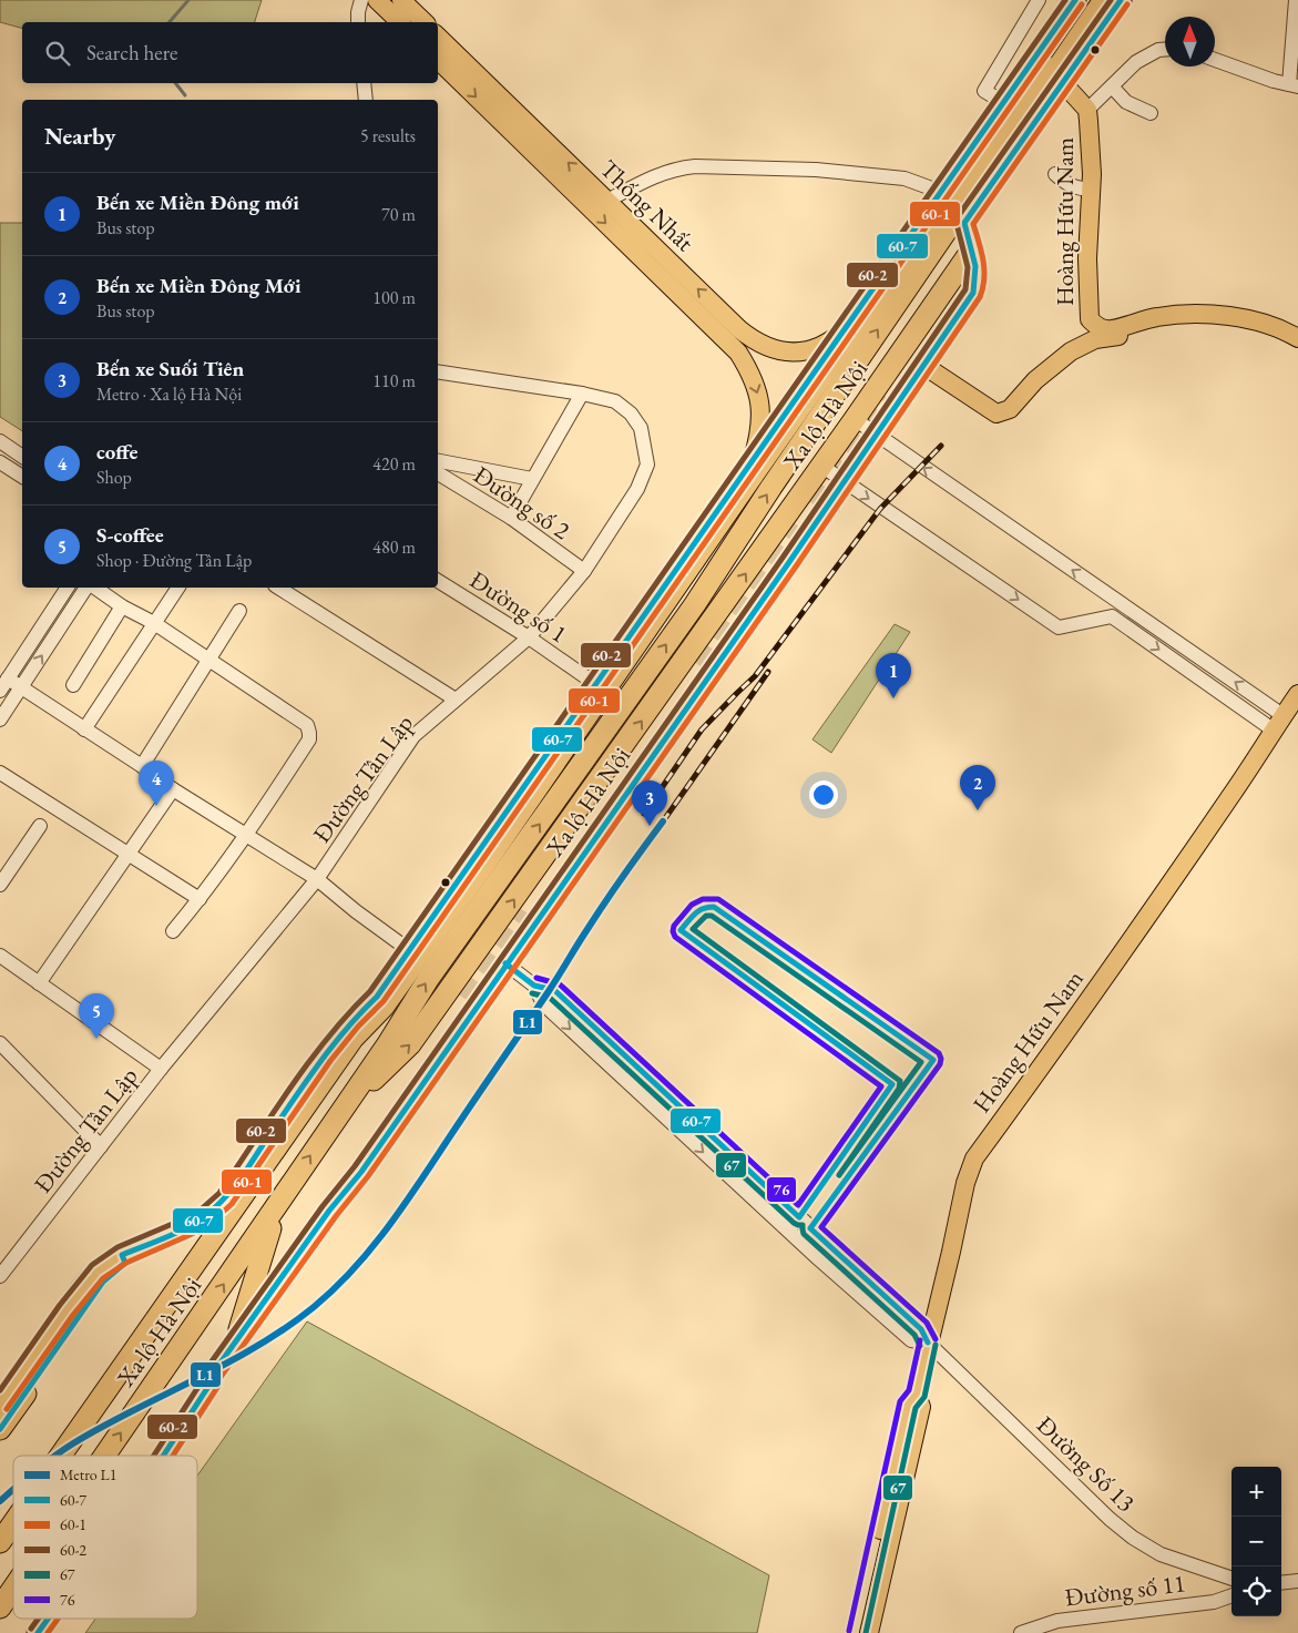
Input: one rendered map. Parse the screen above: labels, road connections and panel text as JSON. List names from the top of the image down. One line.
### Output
{"streets":{"highway":["Xa lộ Hà Nội"],"main road":["Thống Nhất","Hoàng Hữu Nam"],"street":["Đường số 2","Đường số 1","Đường Tân Lập","Đường Số 13","Đường số 11"]},"crossings":[["Thống Nhất","Xa lộ Hà Nội"],["Hoàng Hữu Nam","Xa lộ Hà Nội"],["Hoàng Hữu Nam","Đường Số 13"],["Xa lộ Hà Nội","Đường số 1"],["Xa lộ Hà Nội","Đường Số 13"],["Đường số 2","Đường Tân Lập"],["Đường số 1","Đường Tân Lập"]],"lines":["transit line 60-7","transit line 60-2","transit line 60-1","metro line L1","transit line 76","transit line 67"],"legend":["Metro L1","60-7","60-1","60-2","67","76"],"north":"top","page":{"search":"Search here","heading":["Nearby","5 results"],"list":[{"mark":"1","name":"Bến xe Miền Đông mới","note":"Bus stop","value":"70 m"},{"mark":"2","name":"Bến xe Miền Đông Mới","note":"Bus stop","value":"100 m"},{"mark":"3","name":"Bến xe Suối Tiên","note":"Metro · Xa lộ Hà Nội","value":"110 m"},{"mark":"4","name":"coffe","note":"Shop","value":"420 m"},{"mark":"5","name":"S-coffee","note":"Shop · Đường Tân Lập","value":"480 m"}],"pins":["1","4","2","3","5"],"map_buttons":["+","−"]}}
